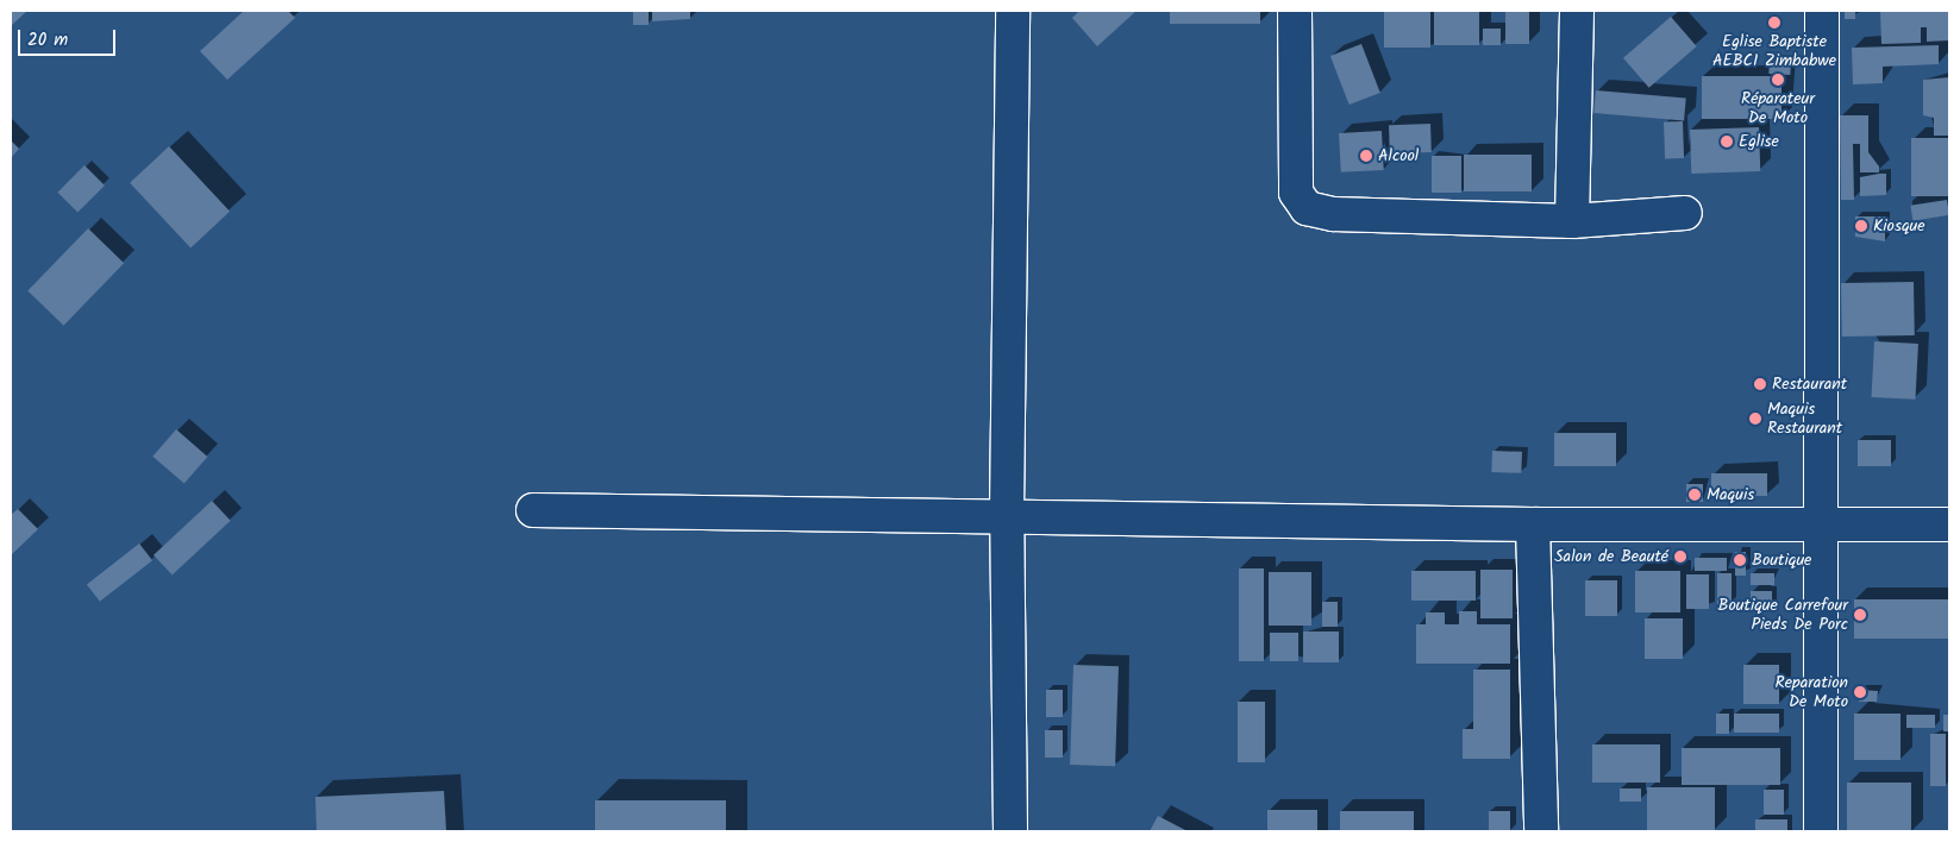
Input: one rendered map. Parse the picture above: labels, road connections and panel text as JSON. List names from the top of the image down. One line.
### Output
{"places":["Eglise Baptiste AEBCI Zimbabwe","Réparateur De Moto","Eglise","Alcool","Kiosque","Restaurant","Maquis Restaurant","Maquis","Salon de Beauté","Boutique","Boutique Carrefour Pieds De Porc","Reparation De Moto"],"scale_bar":"20 m"}
